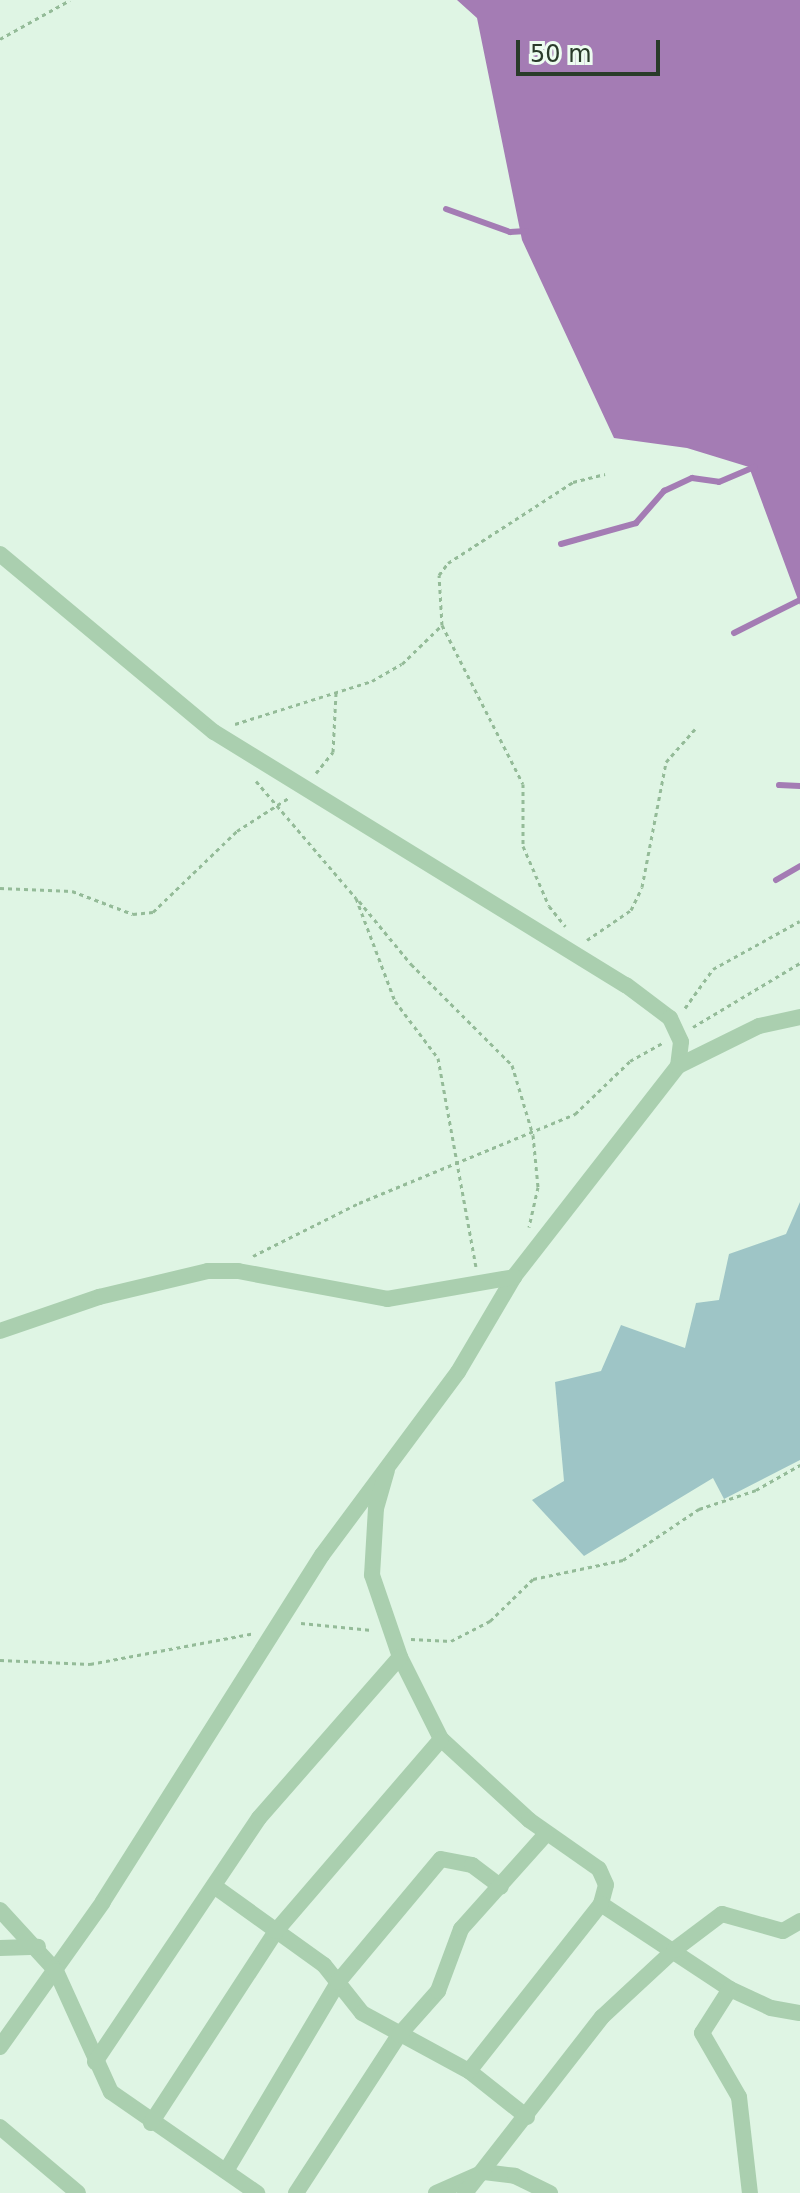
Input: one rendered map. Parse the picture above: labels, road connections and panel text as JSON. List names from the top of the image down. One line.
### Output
{"scale_bar":"50 m"}
